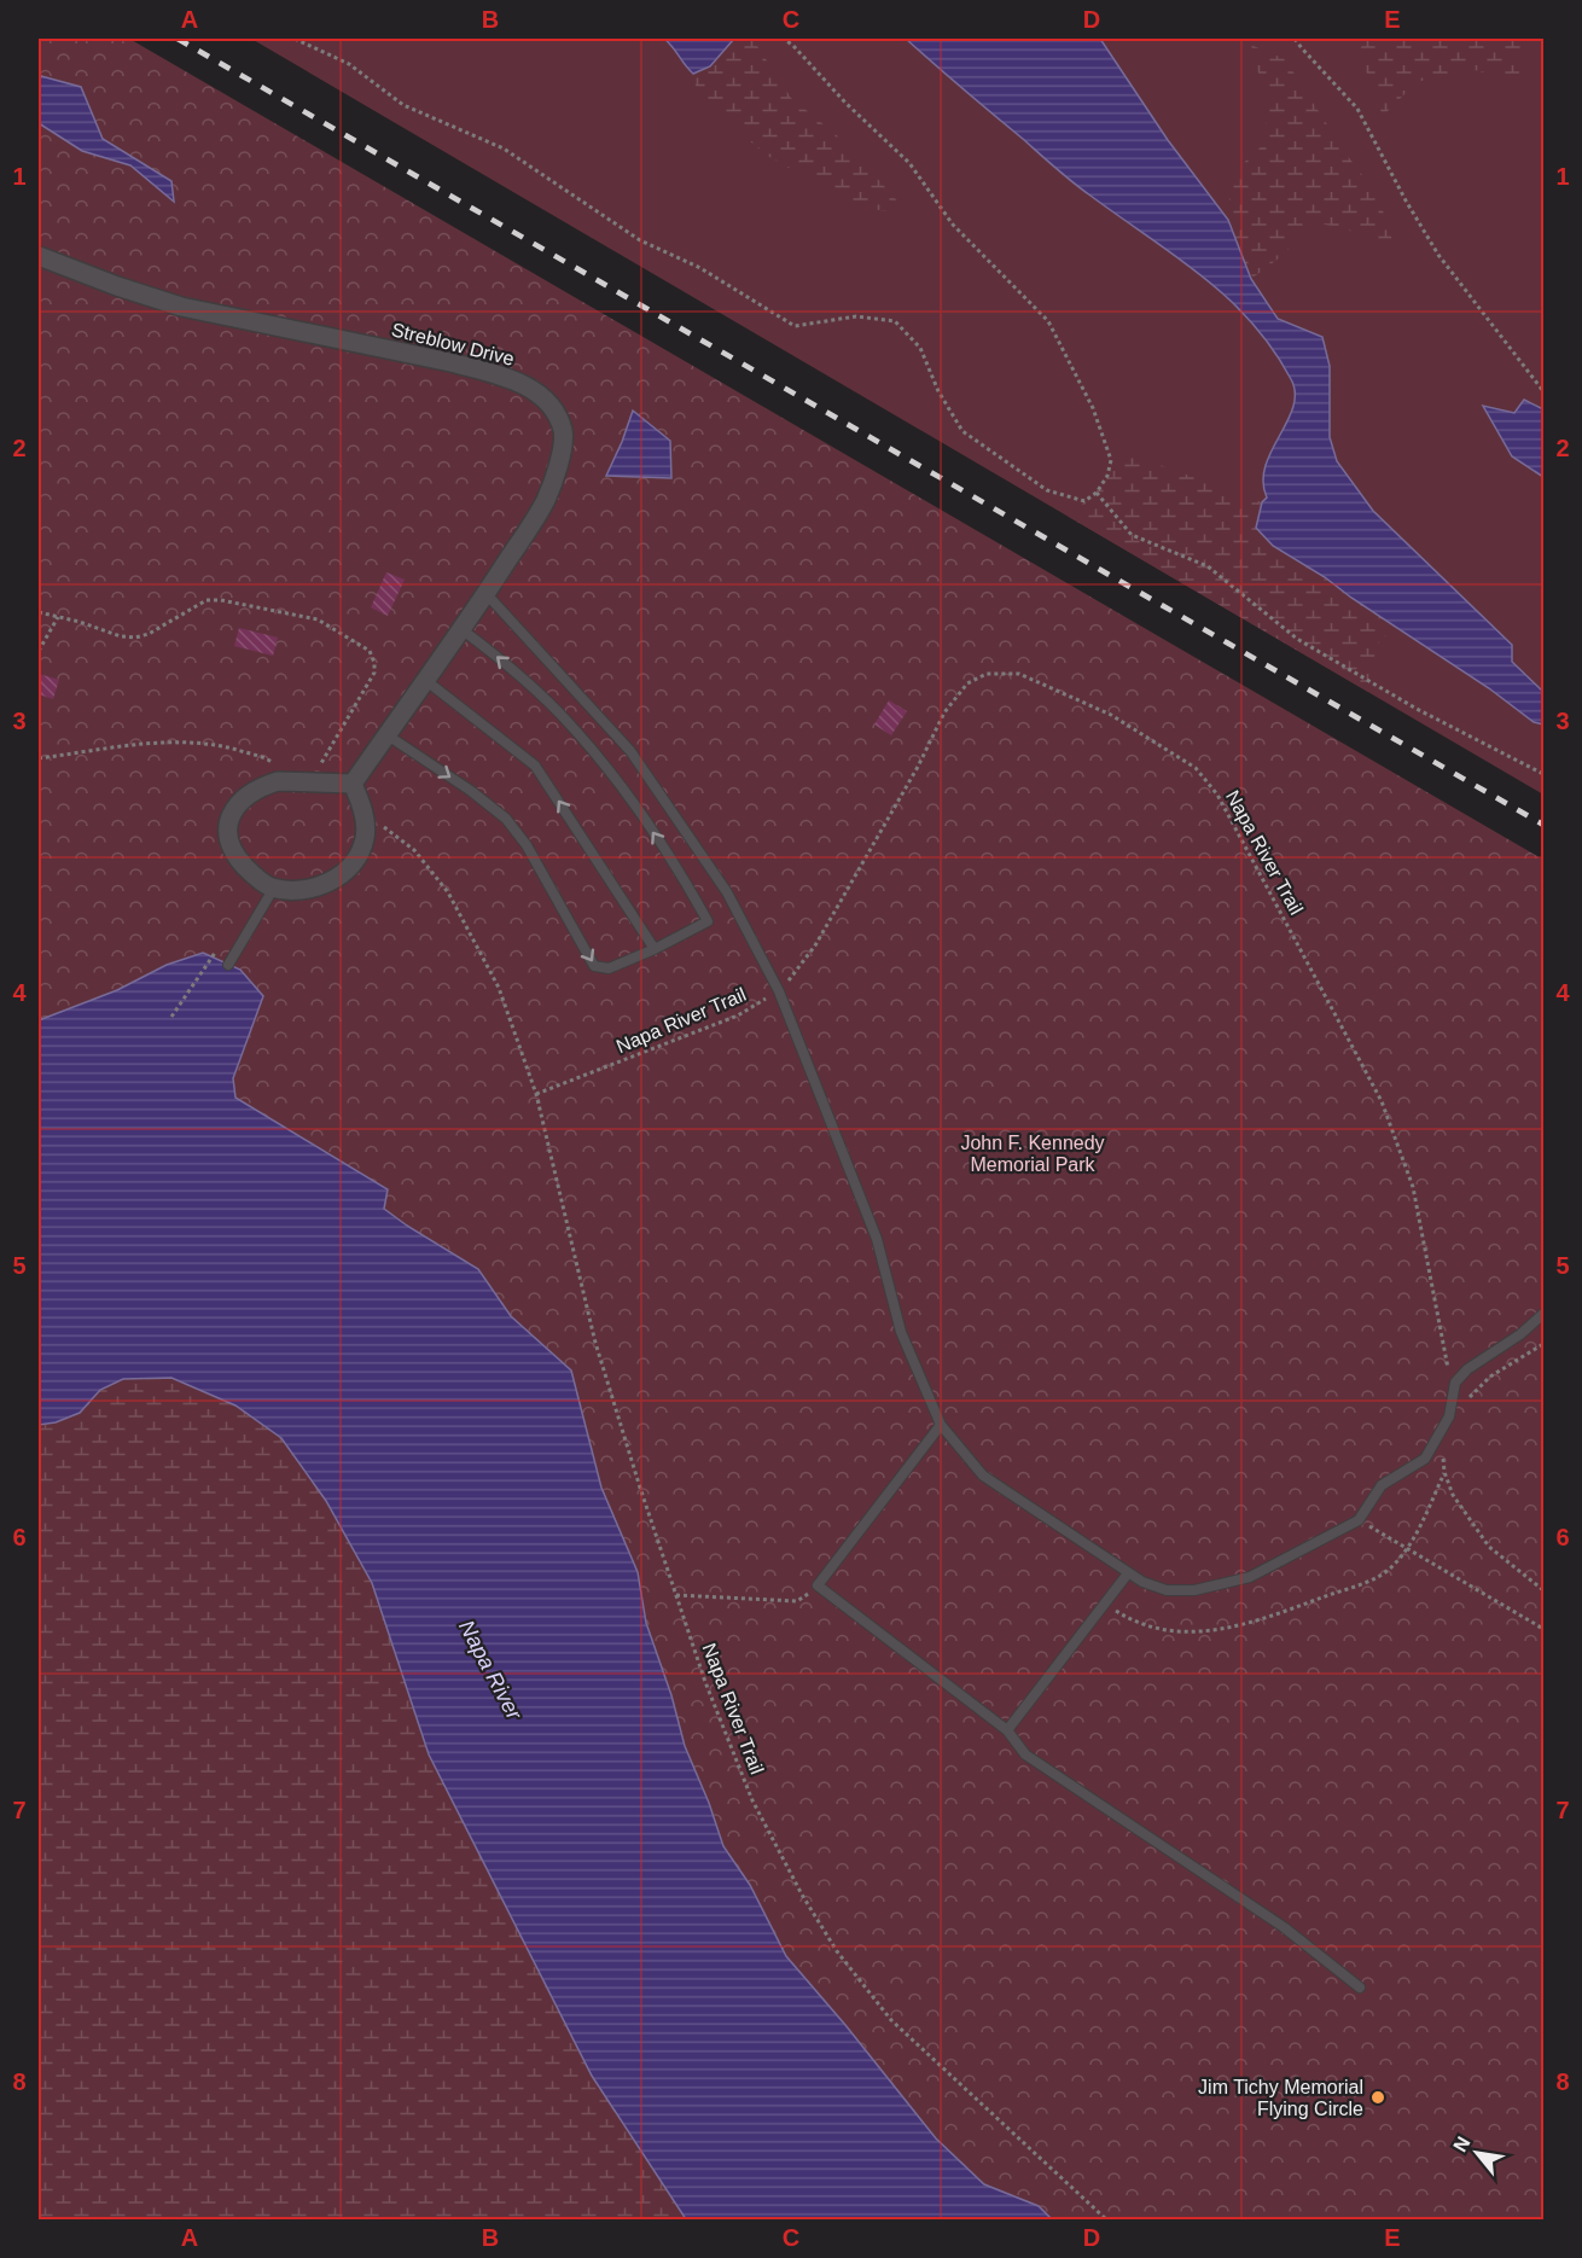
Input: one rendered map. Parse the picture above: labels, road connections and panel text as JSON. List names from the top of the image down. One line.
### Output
{"streets":{"street":["Streblow Drive"],"path":["Napa River Trail"]},"crossings":[["Streblow Drive","Napa River Trail"]],"water":["Napa River"],"parks":["John F. Kennedy Memorial Park"],"places":["Jim Tichy Memorial Flying Circle"],"north":"top left","grid":{"columns":["A","B","C","D","E"],"rows":["1","2","3","4","5","6","7","8"]}}
